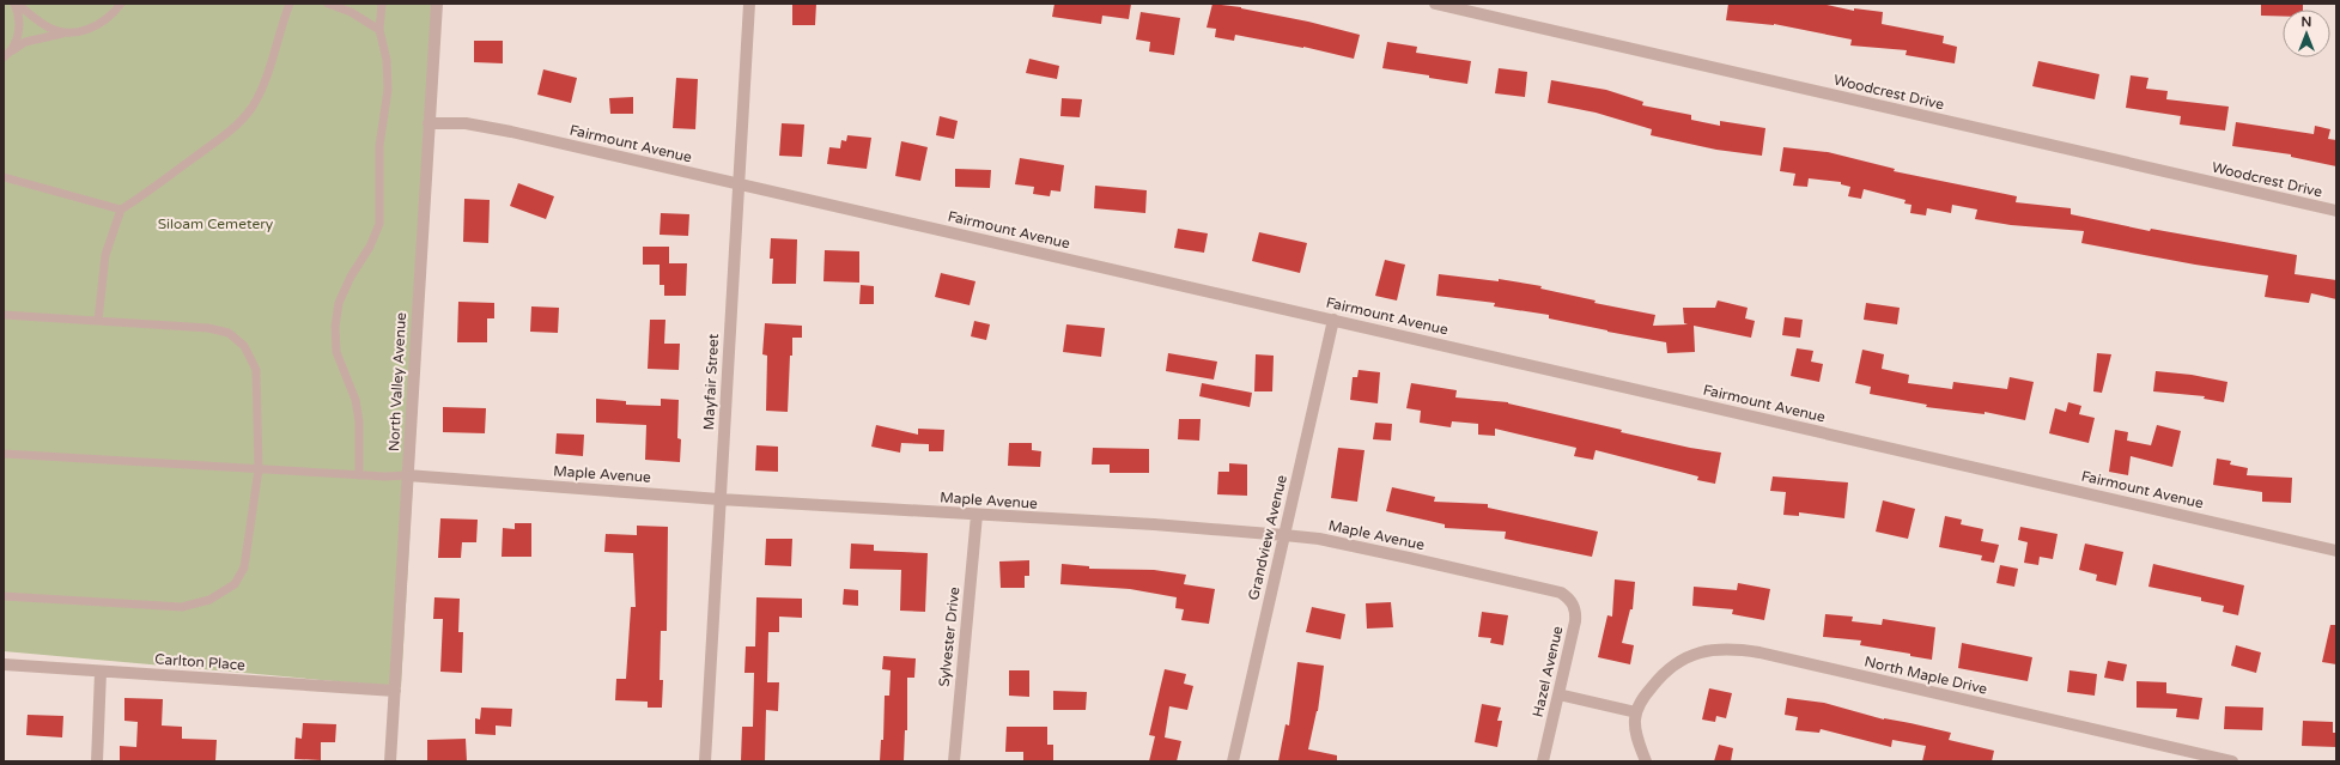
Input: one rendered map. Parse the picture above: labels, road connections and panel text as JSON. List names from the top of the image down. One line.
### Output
{"streets":{"street":["Woodcrest Drive","Fairmount Avenue","North Valley Avenue","Mayfair Street","Maple Avenue","Grandview Avenue","Sylvester Drive","Carlton Place","Hazel Avenue","North Maple Drive"]},"crossings":[["Fairmount Avenue","North Valley Avenue"],["Fairmount Avenue","Mayfair Street"],["Fairmount Avenue","Grandview Avenue"],["North Valley Avenue","Maple Avenue"],["North Valley Avenue","Carlton Place"],["Mayfair Street","Maple Avenue"],["Maple Avenue","Grandview Avenue"],["Maple Avenue","Sylvester Drive"],["Maple Avenue","Hazel Avenue"]],"parks":["Siloam Cemetery"],"north":"top"}
